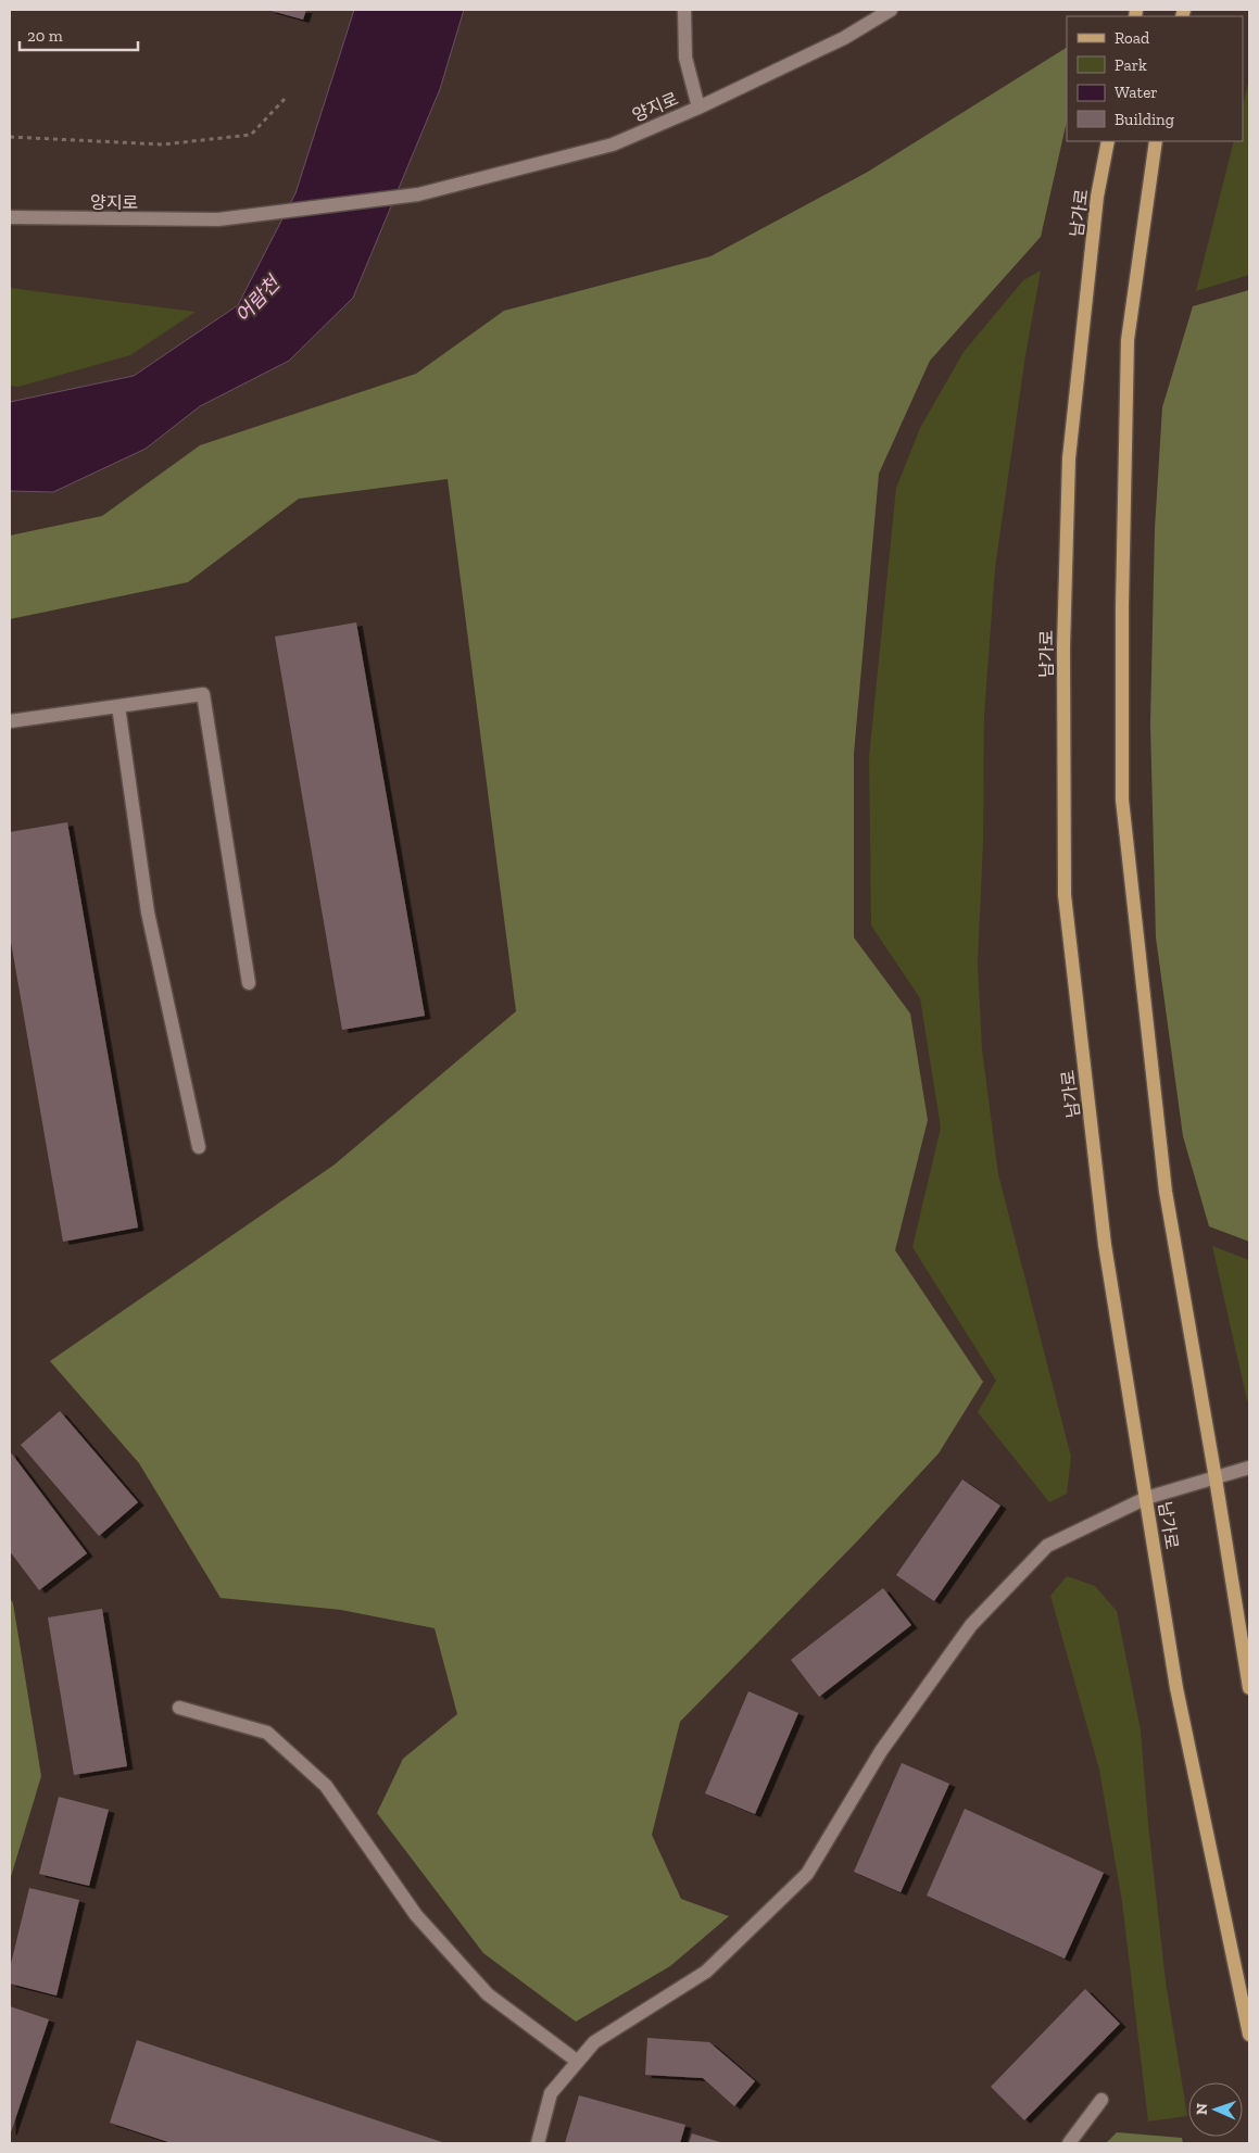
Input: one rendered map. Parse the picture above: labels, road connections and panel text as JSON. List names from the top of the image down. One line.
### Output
{"streets":{"main road":["남가로"],"street":["양지로"]},"water":["어람천"],"legend":["Road","Park","Water","Building"],"scale_bar":"20 m","north":"left"}
